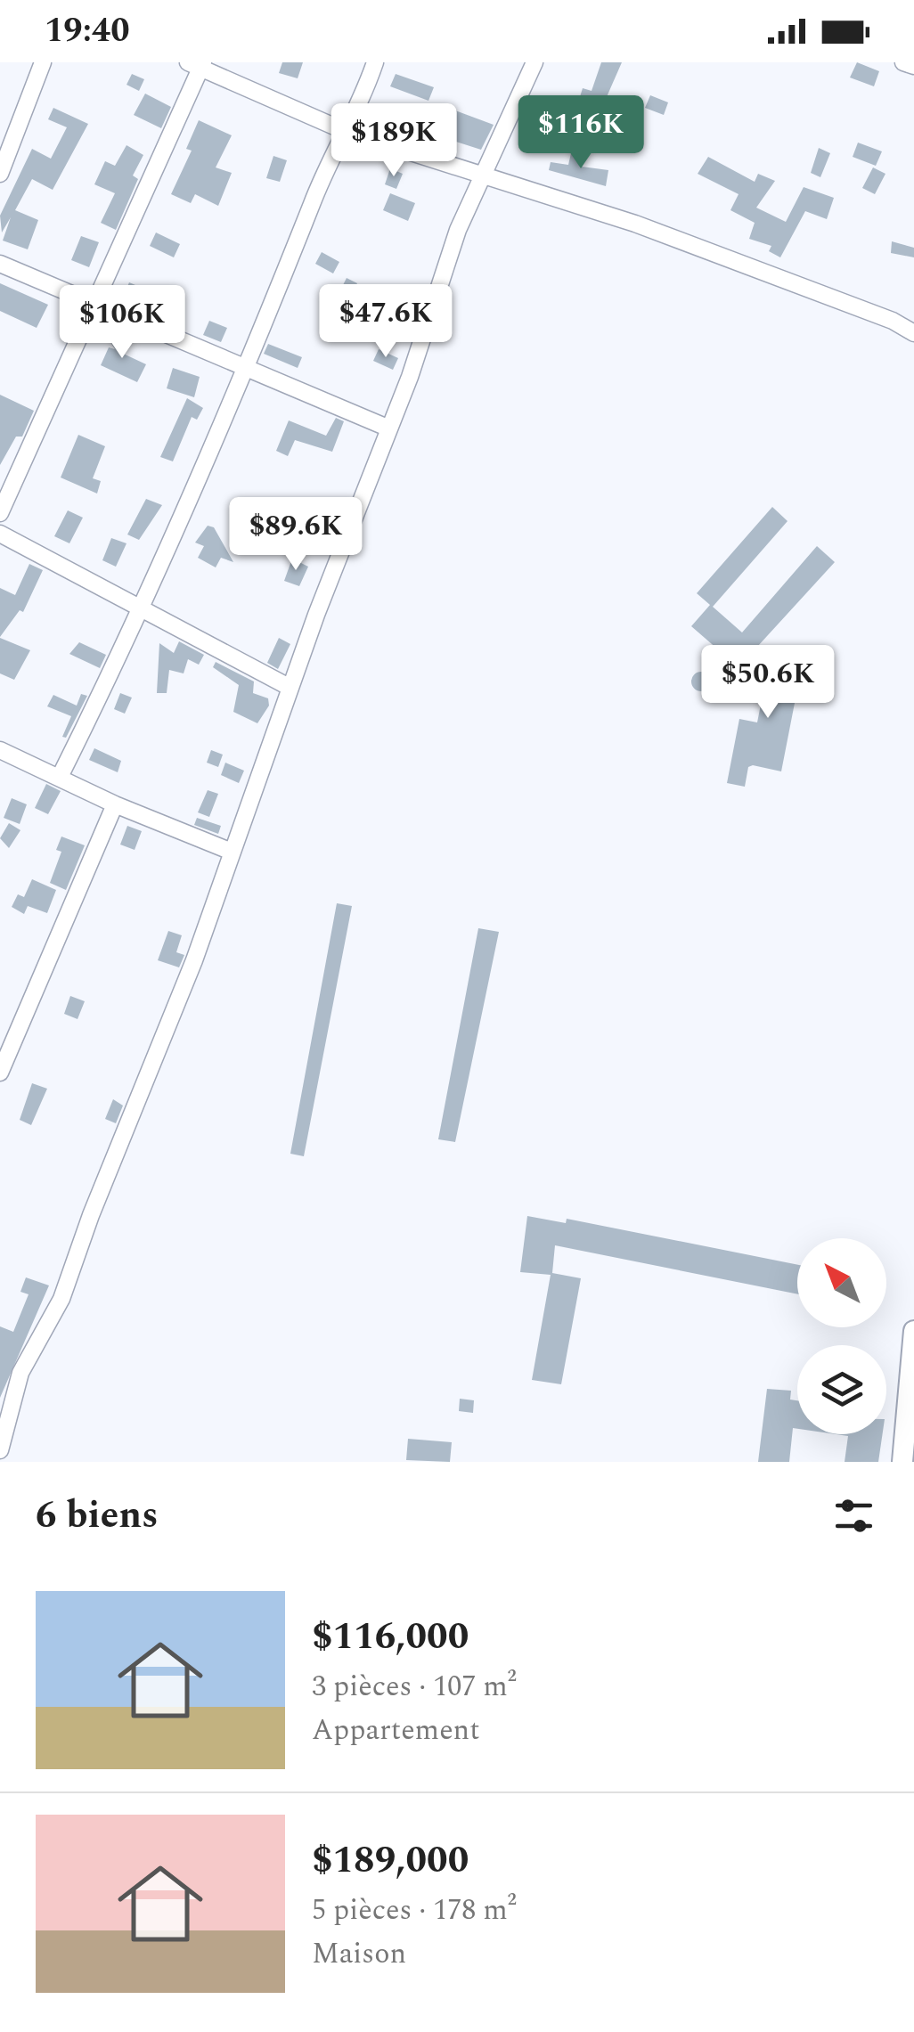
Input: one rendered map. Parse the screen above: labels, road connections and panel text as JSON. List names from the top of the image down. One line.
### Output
{"north":"top left","page":{"status":"19:40","price":["$116K","$189K","$47.6K","$106K","$89.6K","$50.6K"],"heading":"6 biens","list":[{"name":"$116,000","note":"3 pièces · 107 m² · Appartement"},{"name":"$189,000","note":"5 pièces · 178 m² · Maison"}]}}
